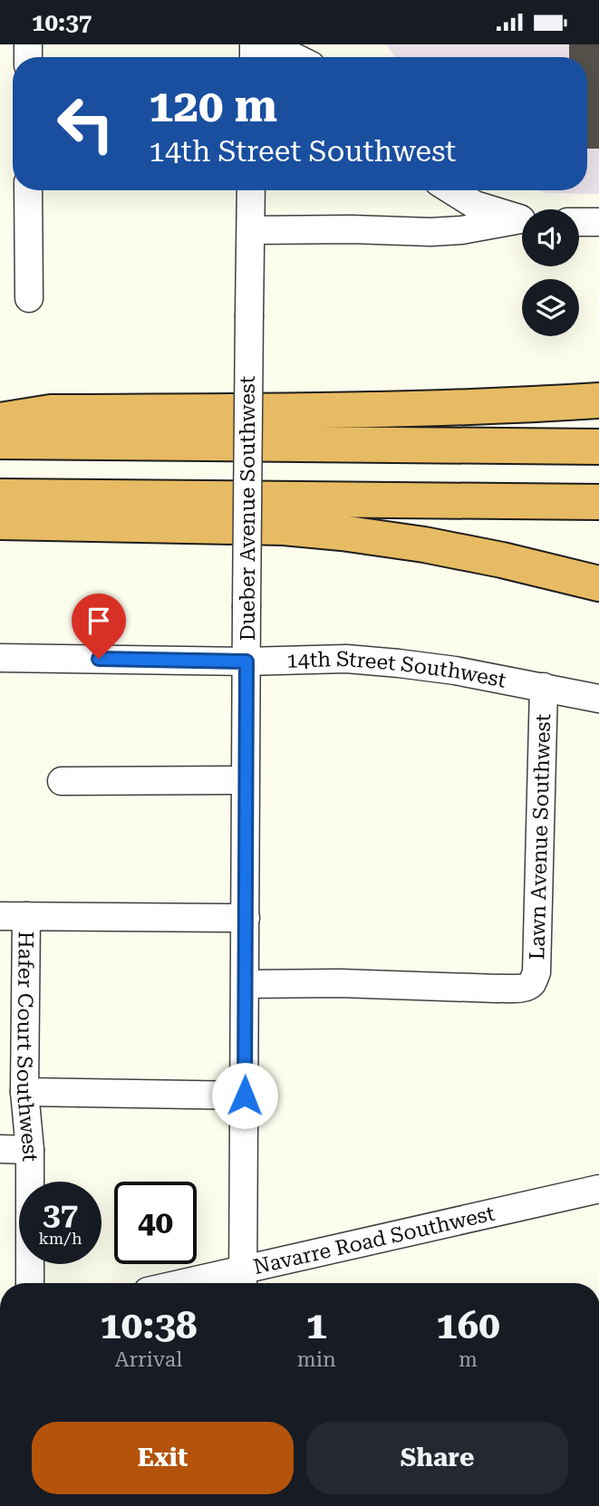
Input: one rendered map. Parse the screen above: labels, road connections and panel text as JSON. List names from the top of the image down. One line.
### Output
{"streets":{"street":["Dueber Avenue Southwest","14th Street Southwest","Lawn Avenue Southwest","Hafer Court Southwest","Navarre Road Southwest"]},"crossings":[["Dueber Avenue Southwest","14th Street Southwest"],["Dueber Avenue Southwest","Lawn Avenue Southwest"],["Dueber Avenue Southwest","Navarre Road Southwest"],["14th Street Southwest","Lawn Avenue Southwest"]],"page":{"status":"10:37","turn":["120 m","14th Street Southwest"],"speed":"37 km/h","limit":"40","eta":["10:38","Arrival","1","min","160","m"],"buttons":["Exit","Share"]}}
